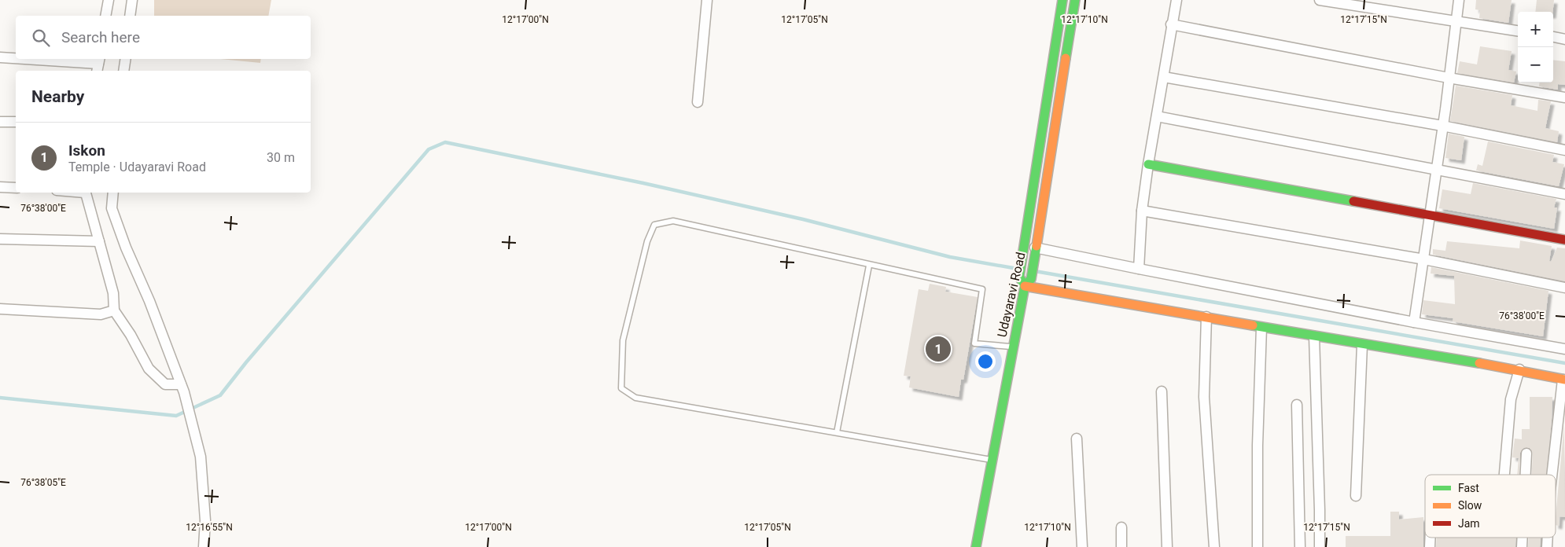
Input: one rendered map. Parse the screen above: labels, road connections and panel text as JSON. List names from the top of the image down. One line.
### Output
{"streets":{"street":["Udayaravi Road"]},"legend":["Fast","Slow","Jam"],"page":{"map_buttons":["+","−"],"search":"Search here","heading":"Nearby","list":[{"mark":"1","name":"Iskon","note":"Temple · Udayaravi Road","value":"30 m"}],"pins":"1"},"coordinates":["12°17'00\"N","12°17'05\"N","12°17'10\"N","12°17'15\"N","76°38'00\"E","76°38'05\"E","12°16'55\"N"]}
